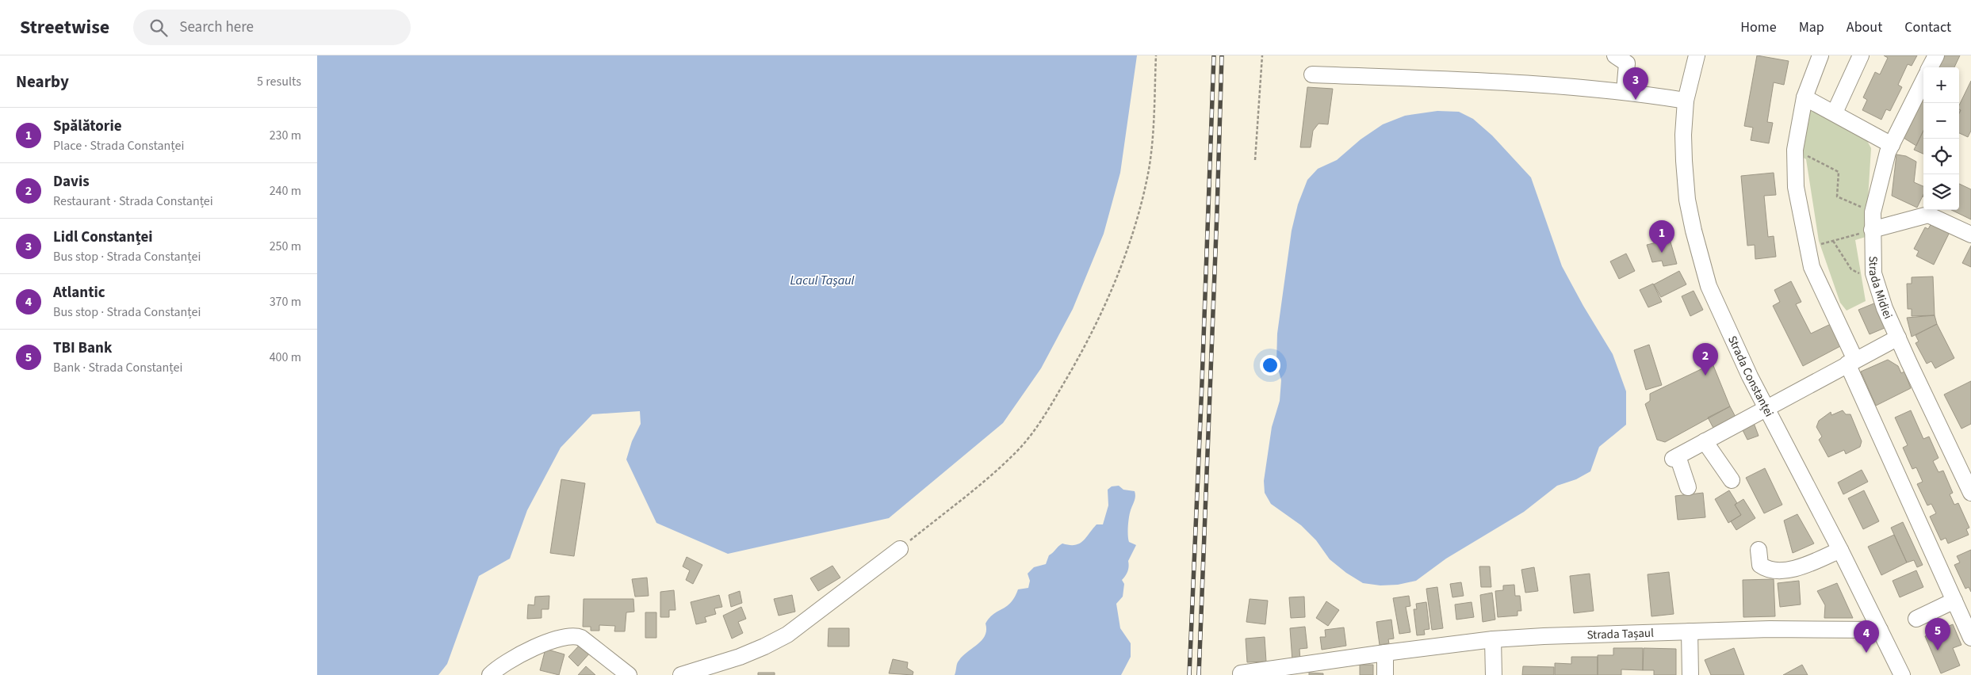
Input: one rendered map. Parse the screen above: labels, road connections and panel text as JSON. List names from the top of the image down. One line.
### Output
{"streets":{"street":["Strada Midiei","Strada Constanței","Strada Tașaul"]},"crossings":[["Strada Constanței","Strada Tașaul"]],"water":["Lacul Tașaul"],"page":{"header":"Streetwise","search":"Search here","nav":["Home","Map","About","Contact"],"heading":["Nearby","5 results"],"map_buttons":["+","−"],"pins":["3","1","2","5","4"],"list":[{"mark":"1","name":"Spălătorie","note":"Place · Strada Constanței","value":"230 m"},{"mark":"2","name":"Davis","note":"Restaurant · Strada Constanței","value":"240 m"},{"mark":"3","name":"Lidl Constanței","note":"Bus stop · Strada Constanței","value":"250 m"},{"mark":"4","name":"Atlantic","note":"Bus stop · Strada Constanței","value":"370 m"},{"mark":"5","name":"TBI Bank","note":"Bank · Strada Constanței","value":"400 m"}]}}
